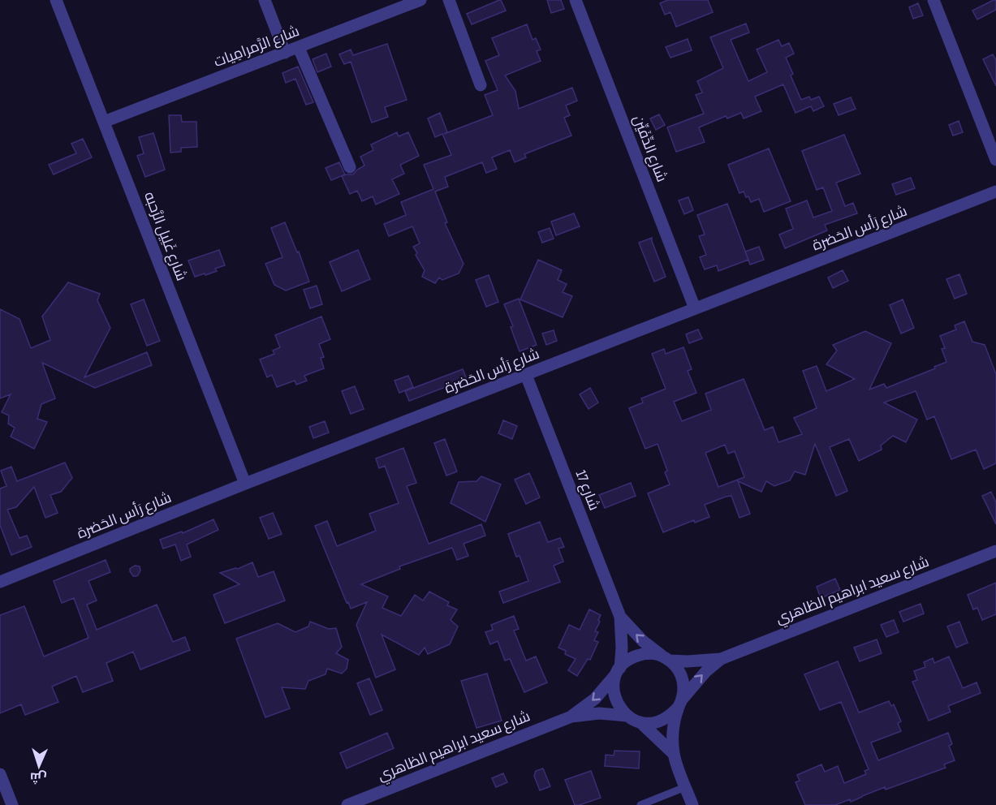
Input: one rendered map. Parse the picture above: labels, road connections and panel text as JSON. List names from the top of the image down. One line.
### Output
{"streets":{"street":["شارع الرَّمرامِيات","شارع الدِّفَيِّن","شارع رَأس الحَضرة","شارع غَلِيل الرَّحبه","شارع 17","شارع سعيد ابراهيم الظاهري"]},"crossings":[["شارع الرَّمرامِيات","شارع غَلِيل الرَّحبه"],["شارع الدِّفَيِّن","شارع رَأس الحَضرة"],["شارع رَأس الحَضرة","شارع غَلِيل الرَّحبه"],["شارع رَأس الحَضرة","شارع 17"],["شارع 17","شارع سعيد ابراهيم الظاهري"]],"north":"bottom"}
